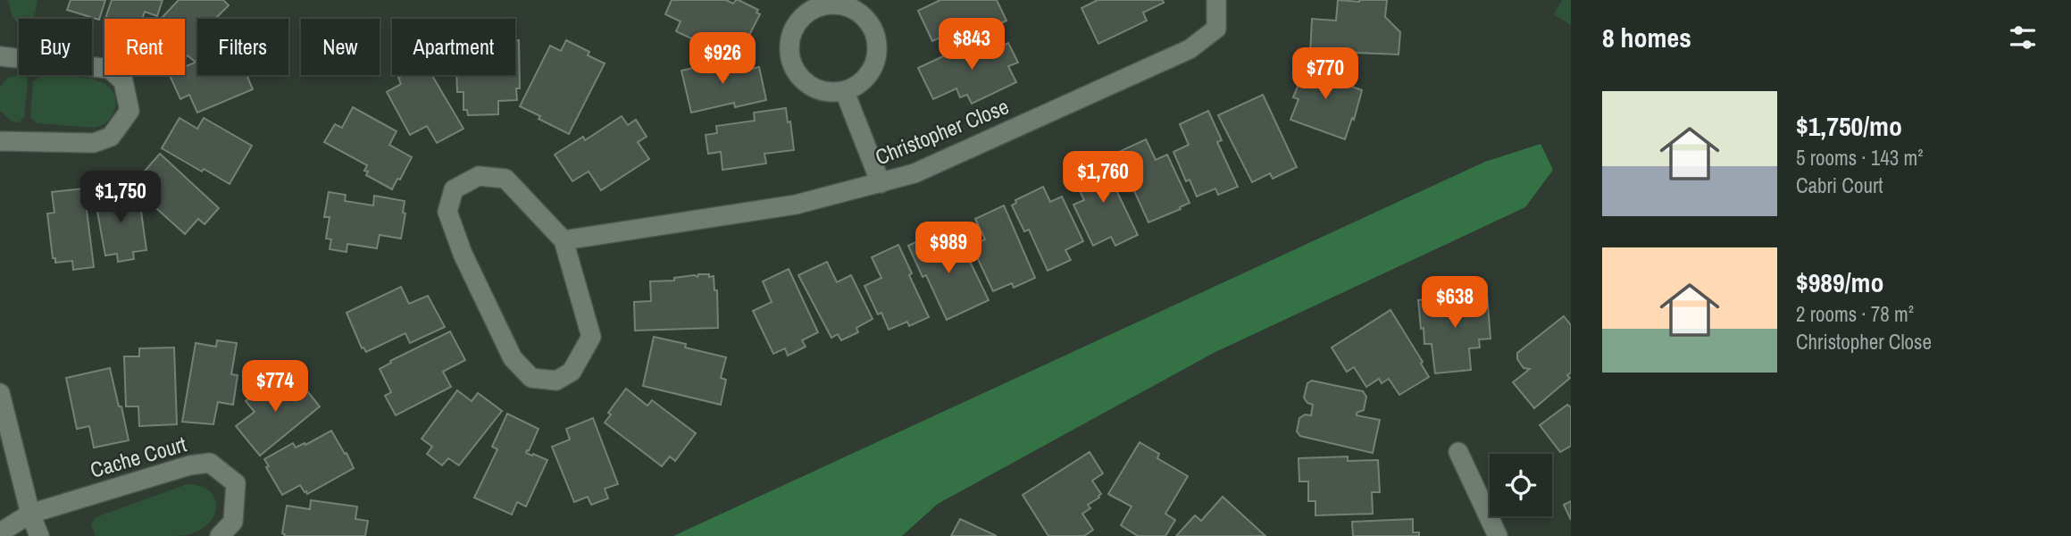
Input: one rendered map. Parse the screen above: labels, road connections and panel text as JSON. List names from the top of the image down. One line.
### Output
{"streets":{"street":["Christopher Close","Cache Court"]},"page":{"heading":"8 homes","price":["$843","$926","$770","$1,760","$1,750","$989","$638","$774"],"chip":["Buy","Rent","Filters","New","Apartment"],"list":[{"name":"$1,750/mo","note":"5 rooms · 143 m² · Cabri Court"},{"name":"$989/mo","note":"2 rooms · 78 m² · Christopher Close"}]}}
